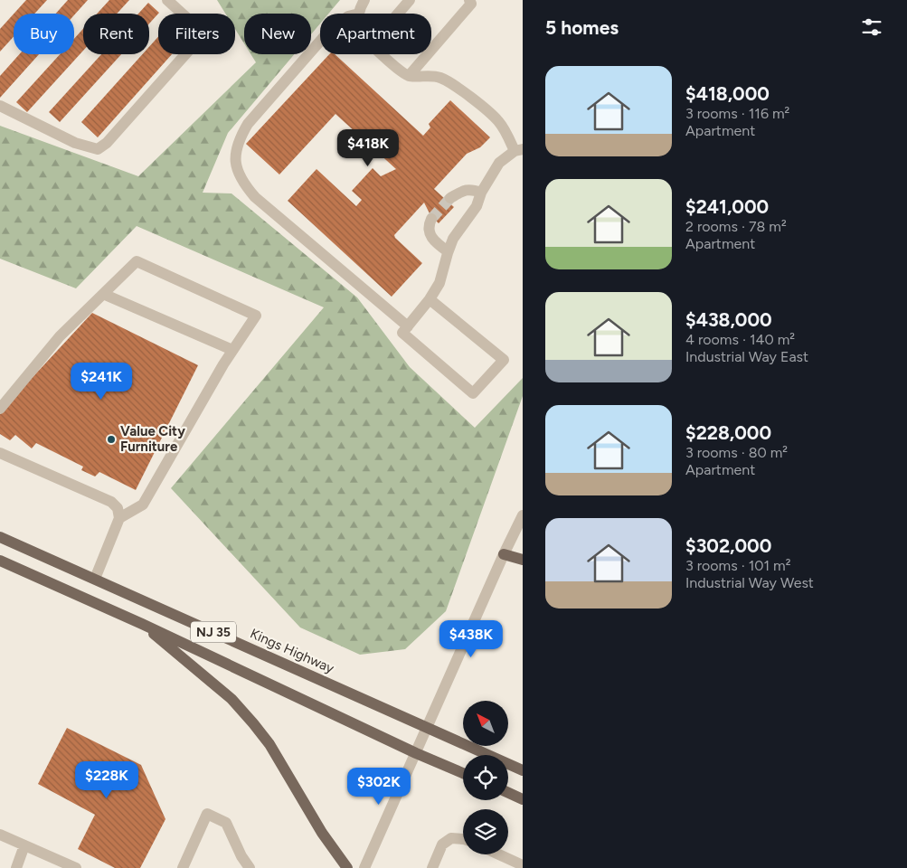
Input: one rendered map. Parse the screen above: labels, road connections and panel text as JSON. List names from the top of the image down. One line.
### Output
{"streets":{"main road":["NJ 35","Kings Highway"]},"places":["Value City Furniture"],"north":"top left","page":{"heading":"5 homes","chip":["Buy","Rent","Filters","New","Apartment"],"list":[{"name":"$418,000","note":"3 rooms · 116 m² · Apartment"},{"name":"$241,000","note":"2 rooms · 78 m² · Apartment"},{"name":"$438,000","note":"4 rooms · 140 m² · Industrial Way East"},{"name":"$228,000","note":"3 rooms · 80 m² · Apartment"},{"name":"$302,000","note":"3 rooms · 101 m² · Industrial Way West"}],"price":["$418K","$241K","$438K","$228K","$302K"]}}
